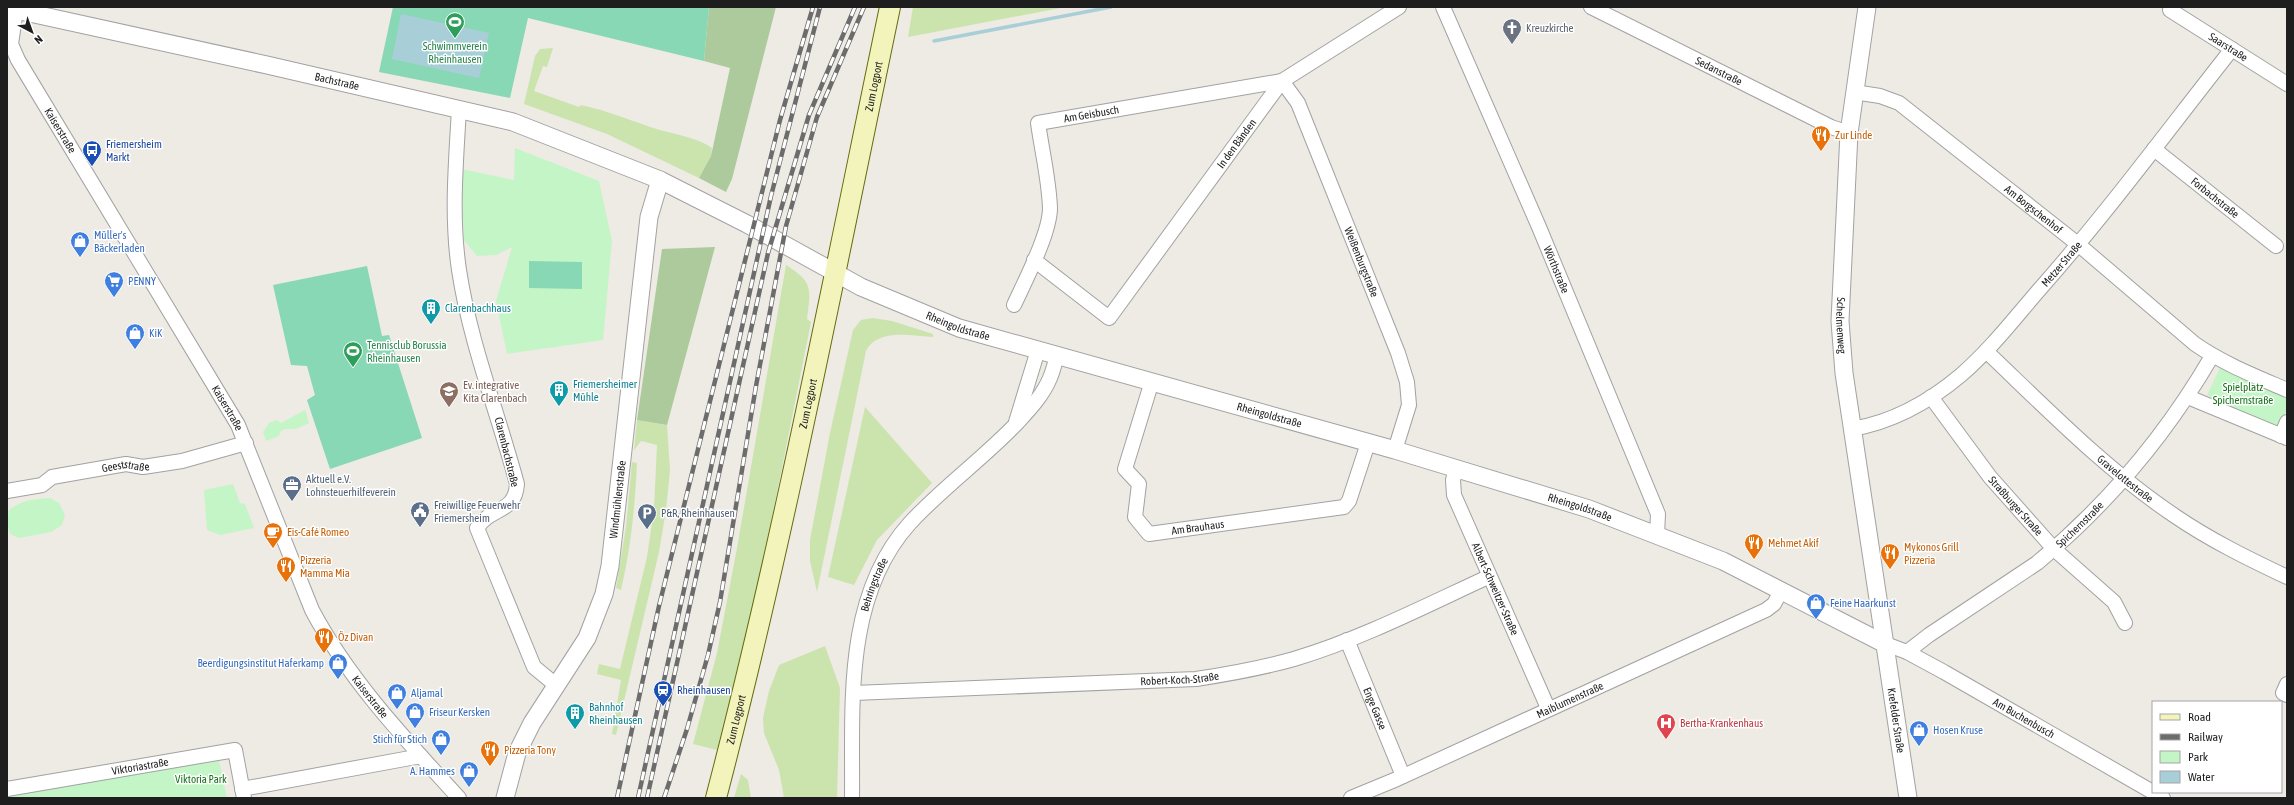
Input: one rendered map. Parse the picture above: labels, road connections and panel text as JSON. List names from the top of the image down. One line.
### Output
{"streets":{"main road":["Zum Logport"],"street":["Saarstraße","Sedanstraße","Bachstraße","Am Geisbusch","Kaiserstraße","In den Bänden","Forbachstraße","Am Borgschenhof","Weißenburgstraße","Metzer Straße","Wörthstraße","Rheingoldstraße","Schelmenweg","Clarenbachstraße","Geeststraße","Gravelottestraße","Windmühlenstraße","Straßburger Straße","Spichernstraße","Am Brauhaus","Behringstraße","Albert-Schweitzer-Straße","Robert-Koch-Straße","Maiblumenstraße","Enge Gasse","Am Buchenbusch","Krefelder Straße","Viktoriastraße"]},"crossings":[["Saarstraße","Metzer Straße"],["Sedanstraße","Schelmenweg"],["Bachstraße","Kaiserstraße"],["Bachstraße","Rheingoldstraße"],["Bachstraße","Clarenbachstraße"],["Bachstraße","Windmühlenstraße"],["Zum Logport","Rheingoldstraße"],["Am Geisbusch","In den Bänden"],["Am Geisbusch","Weißenburgstraße"],["Kaiserstraße","Geeststraße"],["Kaiserstraße","Viktoriastraße"],["In den Bänden","Weißenburgstraße"],["Forbachstraße","Metzer Straße"],["Am Borgschenhof","Metzer Straße"],["Am Borgschenhof","Schelmenweg"],["Am Borgschenhof","Spichernstraße"],["Weißenburgstraße","Rheingoldstraße"],["Metzer Straße","Schelmenweg"],["Metzer Straße","Gravelottestraße"],["Metzer Straße","Straßburger Straße"],["Wörthstraße","Rheingoldstraße"],["Rheingoldstraße","Schelmenweg"],["Rheingoldstraße","Windmühlenstraße"],["Rheingoldstraße","Am Brauhaus"],["Rheingoldstraße","Behringstraße"],["Rheingoldstraße","Albert-Schweitzer-Straße"],["Rheingoldstraße","Maiblumenstraße"],["Rheingoldstraße","Am Buchenbusch"],["Rheingoldstraße","Krefelder Straße"],["Schelmenweg","Am Buchenbusch"],["Schelmenweg","Krefelder Straße"],["Clarenbachstraße","Windmühlenstraße"],["Gravelottestraße","Spichernstraße"],["Straßburger Straße","Spichernstraße"],["Spichernstraße","Am Buchenbusch"],["Behringstraße","Robert-Koch-Straße"],["Albert-Schweitzer-Straße","Robert-Koch-Straße"],["Albert-Schweitzer-Straße","Maiblumenstraße"],["Robert-Koch-Straße","Enge Gasse"],["Maiblumenstraße","Enge Gasse"],["Am Buchenbusch","Krefelder Straße"]],"parks":["Spielplatz Spichernstraße","Viktoria Park"],"places":{"sports":["Schwimmverein Rheinhausen","Tennisclub Borussia Rheinhausen"],"church":["Kreuzkirche"],"restaurant":["Zur Linde","Mehmet Akif","Mykonos Grill Pizzeria","Pizzeria Mamma Mia","Öz Divan","Pizzeria Tony"],"bus stop":["Friemersheim Markt"],"shop":["Müller's Bäckerladen","KiK","Feine Haarkunst","Beerdigungsinstitut Haferkamp","Aljamal","Friseur Kersken","Hosen Kruse","Stich für Stich","A. Hammes"],"supermarket":["PENNY"],"building":["Clarenbachhaus","Friemersheimer Mühle","Bahnhof Rheinhausen"],"school or university":["Ev. integrative Kita Clarenbach"],"office":["Aktuell e.V. Lohnsteuerhilfeverein"],"public building":["Freiwillige Feuerwehr Friemersheim"],"parking":["P&R, Rheinhausen"],"cafe":["Eis-Café Romeo"],"station":["Rheinhausen"],"hospital":["Bertha-Krankenhaus"]},"legend":["Road","Railway","Park","Water"],"north":"bottom right"}
